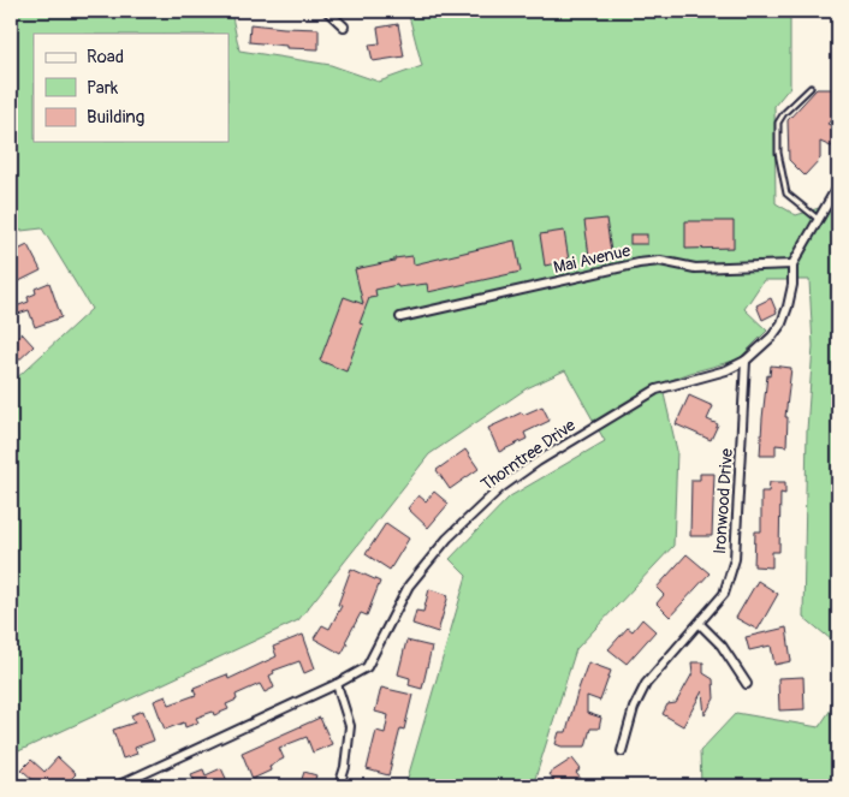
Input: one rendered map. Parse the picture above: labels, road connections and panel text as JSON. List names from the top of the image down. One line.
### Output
{"streets":{"street":["Mai Avenue","Thorntree Drive","Ironwood Drive"]},"crossings":[["Mai Avenue","Thorntree Drive"],["Thorntree Drive","Ironwood Drive"]],"legend":["Road","Park","Building"]}
